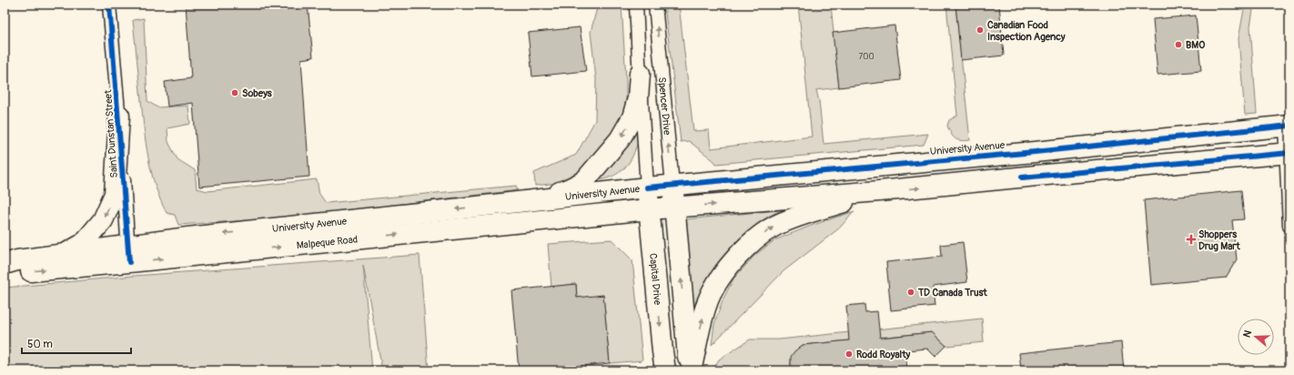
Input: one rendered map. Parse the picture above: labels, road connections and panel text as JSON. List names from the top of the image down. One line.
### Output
{"streets":{"main road":["Spencer Drive","University Avenue","Malpeque Road","Capital Drive"],"street":["Saint Dunstan Street"]},"crossings":[["Spencer Drive","University Avenue"],["Saint Dunstan Street","University Avenue"],["Saint Dunstan Street","Malpeque Road"],["University Avenue","Malpeque Road"],["University Avenue","Capital Drive"],["Malpeque Road","Capital Drive"]],"one_way":["Malpeque Road"],"places":{"other":["Canadian Food Inspection Agency","BMO","Sobeys","TD Canada Trust","Rodd Royalty"],"health":["Shoppers Drug Mart"]},"house_numbers":["700"],"scale_bar":"50 m","north":"left"}
